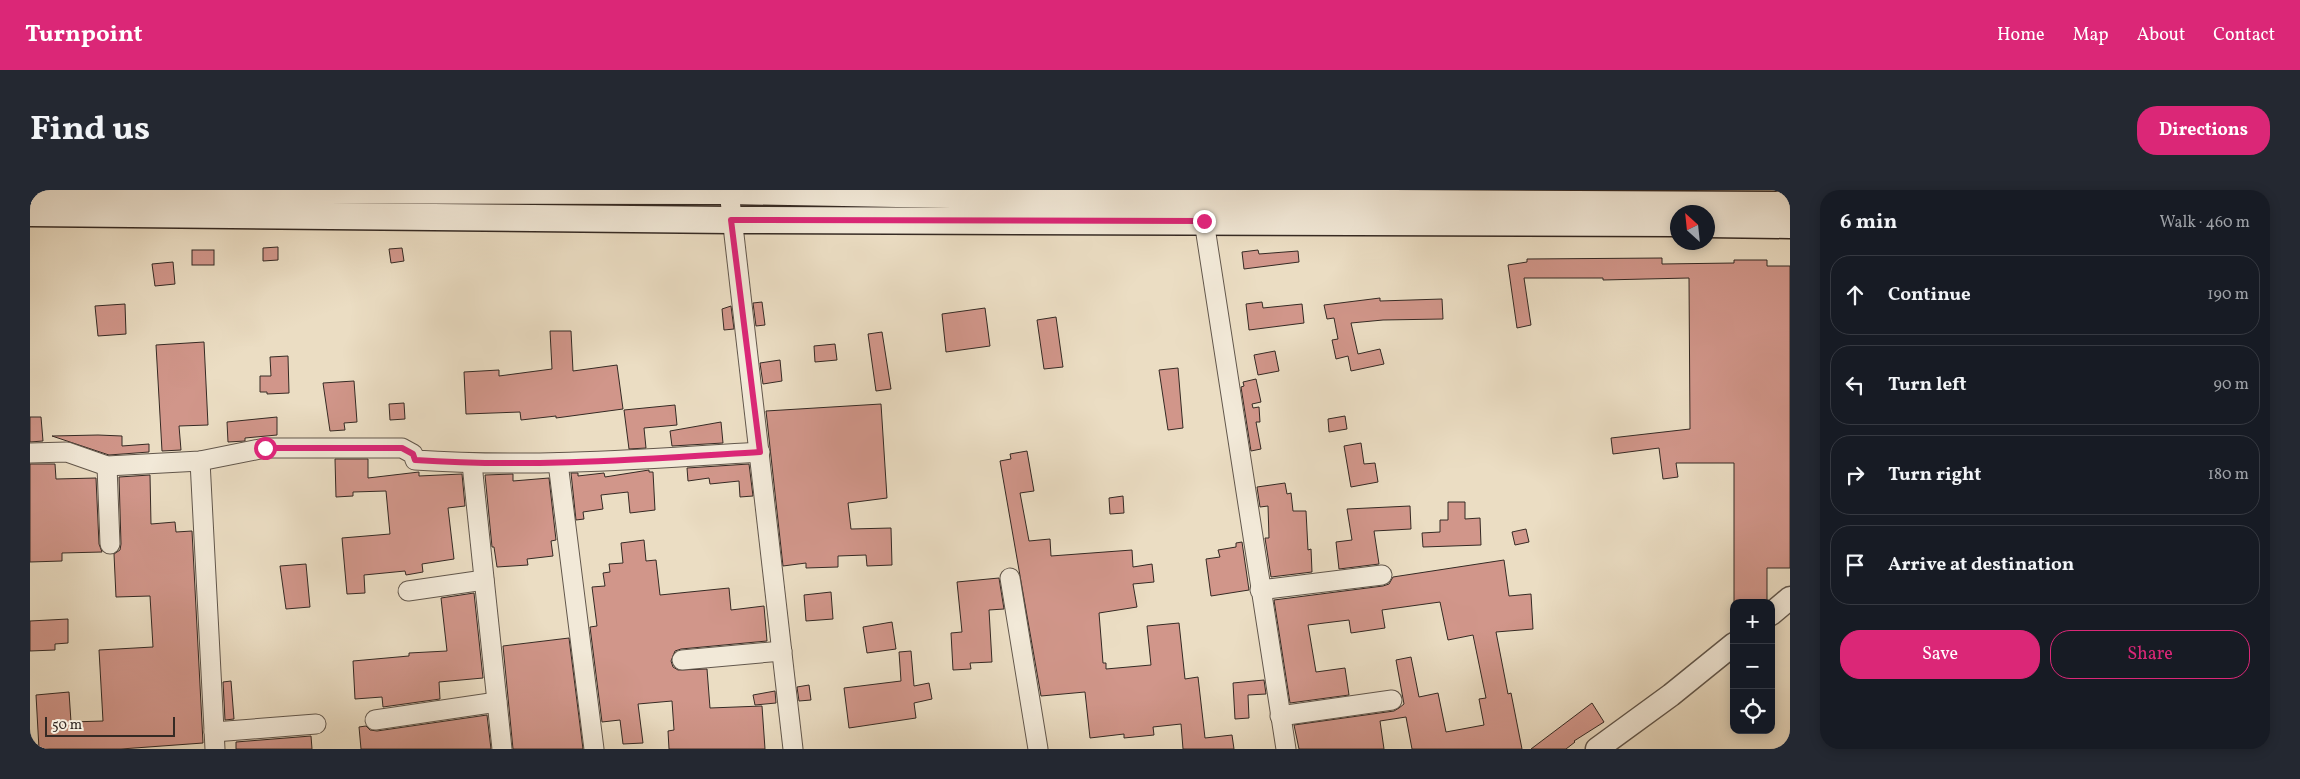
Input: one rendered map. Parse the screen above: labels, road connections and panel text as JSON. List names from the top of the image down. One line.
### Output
{"scale_bar":"50 m","north":"top left","page":{"header":"Turnpoint","nav":["Home","Map","About","Contact"],"title":"Find us","buttons":["Directions",["Save","Share"]],"heading":["6 min","Walk · 460 m"],"list":[["Continue","190 m"],["Turn left","90 m"],["Turn right","180 m"],"Arrive at destination"],"map_buttons":["+","−"],"scale":"50 m"}}
